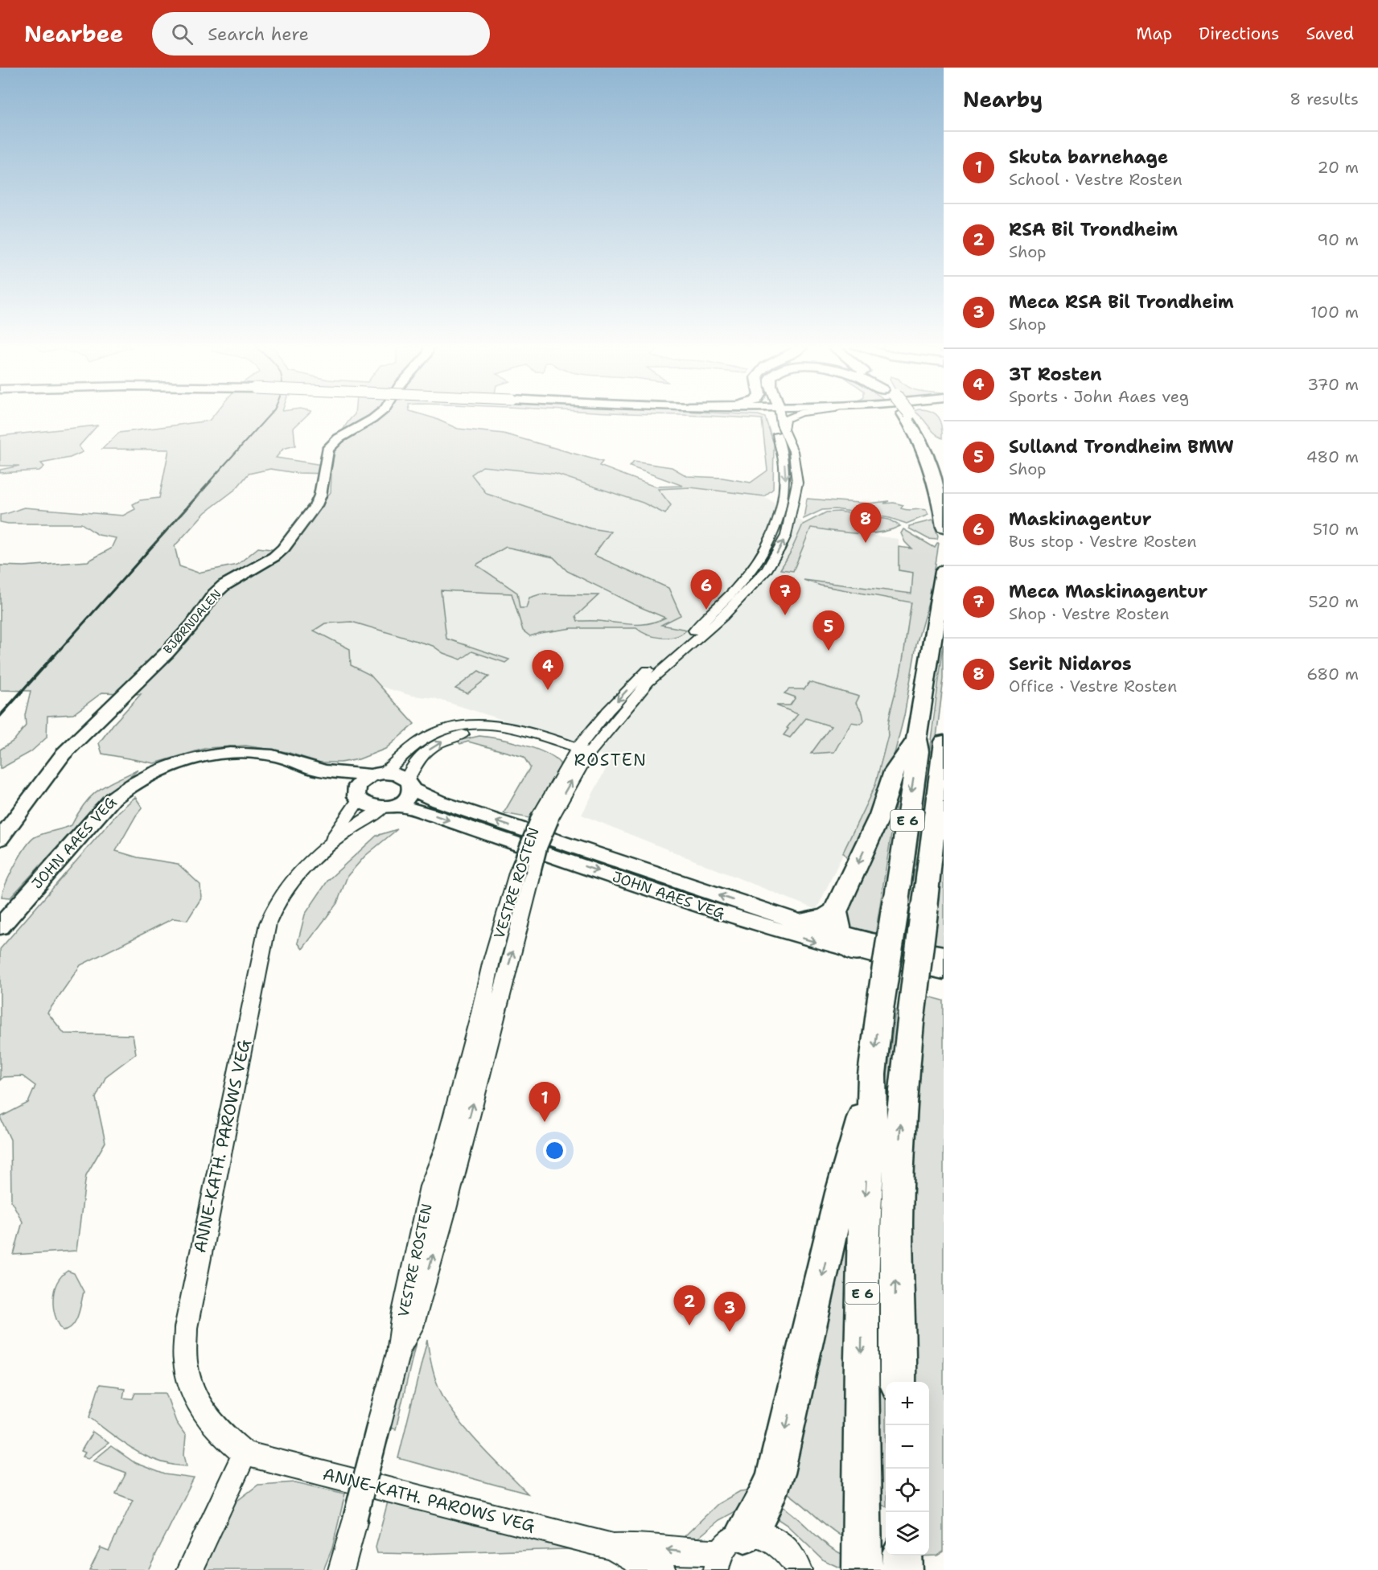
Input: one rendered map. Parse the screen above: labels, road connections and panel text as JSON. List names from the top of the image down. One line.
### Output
{"streets":{"highway":["E 6"],"main road":["BJØRNDALEN","JOHN AAES VEG"],"street":["VESTRE ROSTEN","ANNE-KATH. PAROWS VEG"]},"crossings":[["E 6","JOHN AAES VEG"],["JOHN AAES VEG","ANNE-KATH. PAROWS VEG"]],"districts":["ROSTEN"],"page":{"header":"Nearbee","search":"Search here","nav":["Map","Directions","Saved"],"heading":["Nearby","8 results"],"list":[{"mark":"1","name":"Skuta barnehage","note":"School · Vestre Rosten","value":"20 m"},{"mark":"2","name":"RSA Bil Trondheim","note":"Shop","value":"90 m"},{"mark":"3","name":"Meca RSA Bil Trondheim","note":"Shop","value":"100 m"},{"mark":"4","name":"3T Rosten","note":"Sports · John Aaes veg","value":"370 m"},{"mark":"5","name":"Sulland Trondheim BMW","note":"Shop","value":"480 m"},{"mark":"6","name":"Maskinagentur","note":"Bus stop · Vestre Rosten","value":"510 m"},{"mark":"7","name":"Meca Maskinagentur","note":"Shop · Vestre Rosten","value":"520 m"},{"mark":"8","name":"Serit Nidaros","note":"Office · Vestre Rosten","value":"680 m"}],"pins":["8","6","7","5","4","1","2","3"],"map_buttons":["+","−"]}}
